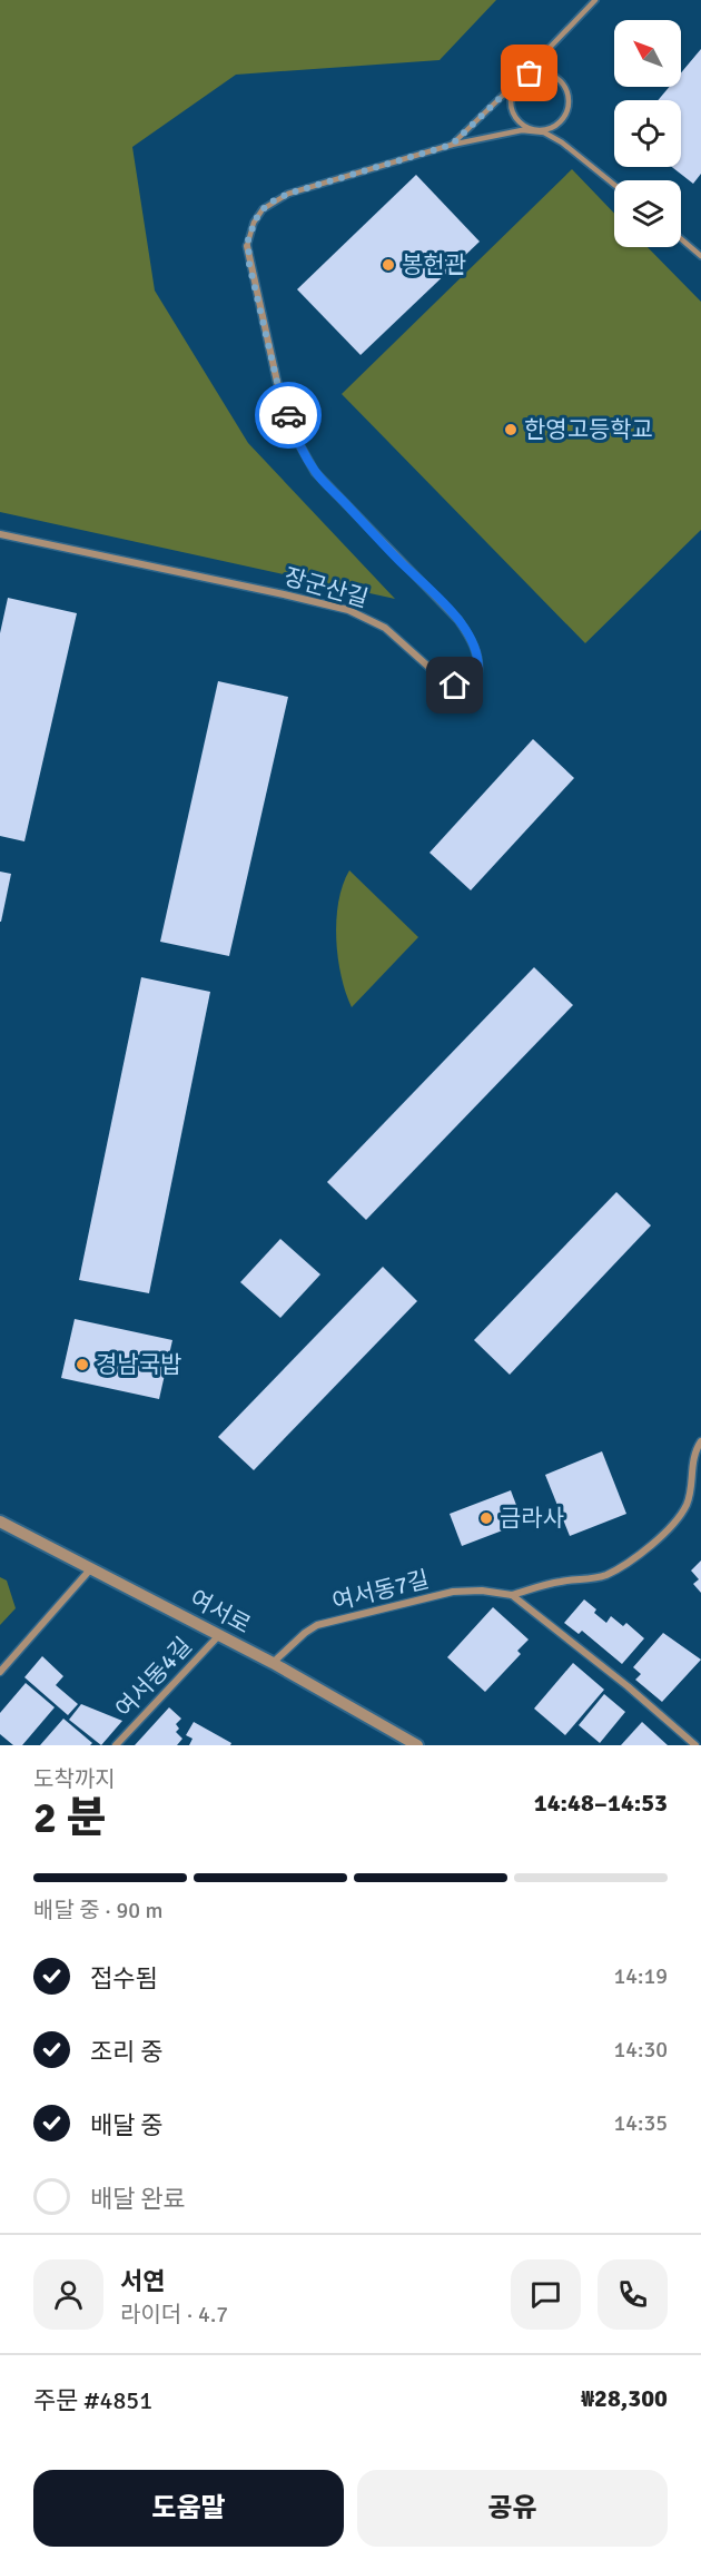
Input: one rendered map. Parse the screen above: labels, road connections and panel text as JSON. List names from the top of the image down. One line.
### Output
{"streets":{"street":["장군산길","여서동7길","여서로","여서동4길"]},"crossings":[["여서동7길","여서로"],["여서로","여서동4길"]],"places":["봉헌관","한영고등학교","경남국밥","금라사"],"north":"top left","page":{"heading":["2 분","도착까지","14:48–14:53"],"panel":["서연","라이더 · 4.7","주문 #4851","₩28,300"],"bar":"배달 중 · 90 m","list":[["접수됨","14:19"],["조리 중","14:30"],["배달 중","14:35"],"배달 완료"],"buttons":["도움말","공유"]}}
